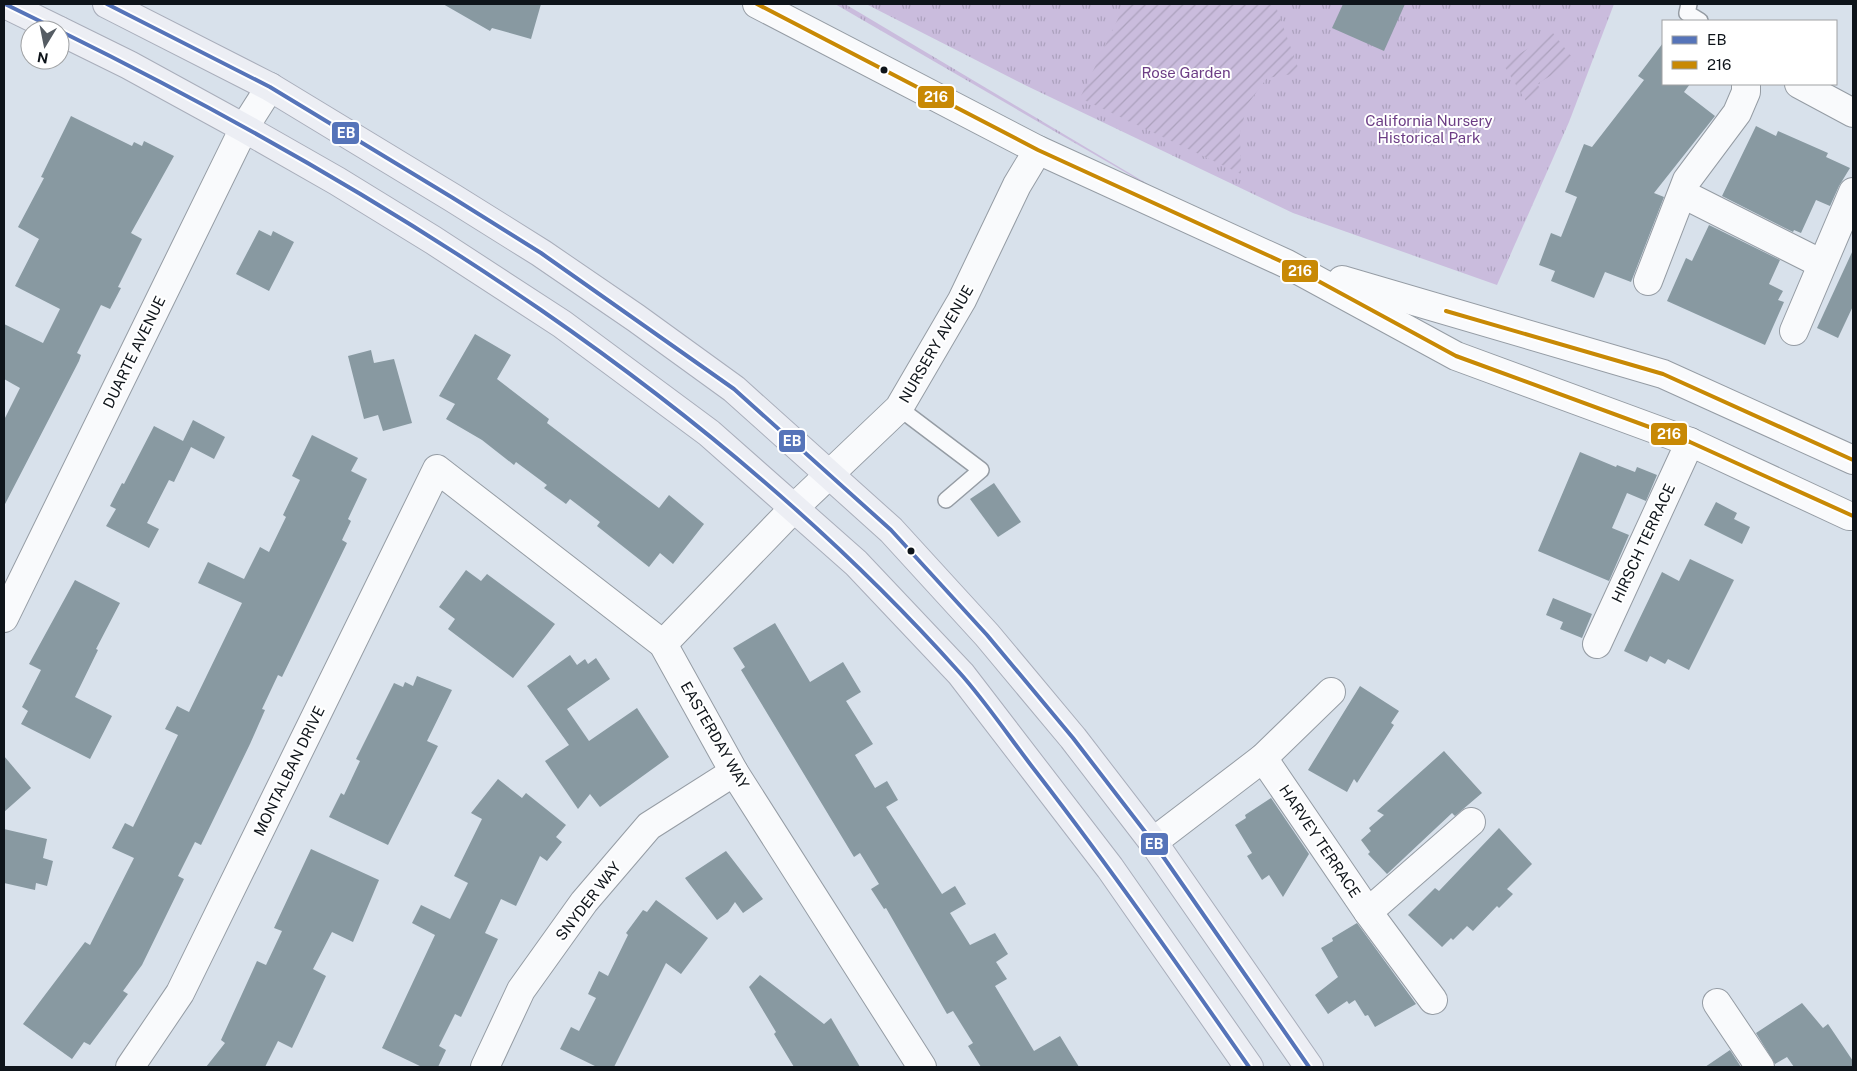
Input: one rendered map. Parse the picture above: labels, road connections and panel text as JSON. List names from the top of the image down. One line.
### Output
{"streets":{"street":["NURSERY AVENUE","DUARTE AVENUE","HIRSCH TERRACE","EASTERDAY WAY","MONTALBAN DRIVE","HARVEY TERRACE","SNYDER WAY"]},"crossings":[["NURSERY AVENUE","EASTERDAY WAY"],["EASTERDAY WAY","MONTALBAN DRIVE"],["EASTERDAY WAY","SNYDER WAY"]],"parks":["Rose Garden","California Nursery Historical Park"],"lines":["transit line EB","transit line 216"],"legend":["EB","216"],"north":"bottom"}
